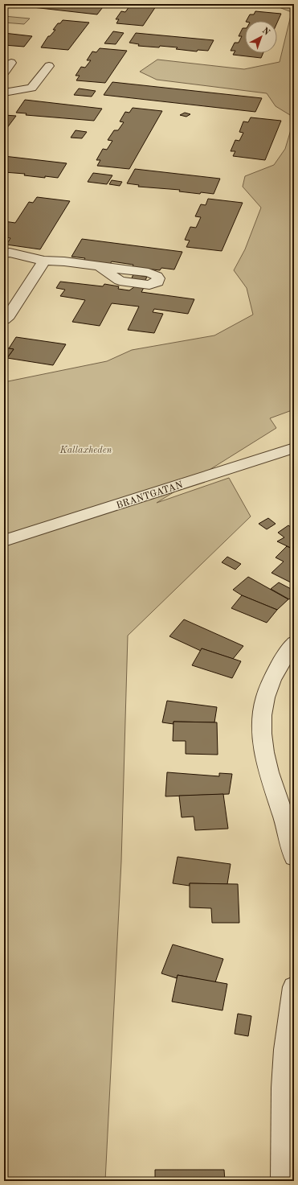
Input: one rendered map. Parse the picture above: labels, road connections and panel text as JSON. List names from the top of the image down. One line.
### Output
{"streets":{"street":["BRANTGATAN"]},"parks":["Kallaxheden"],"north":"top right"}
